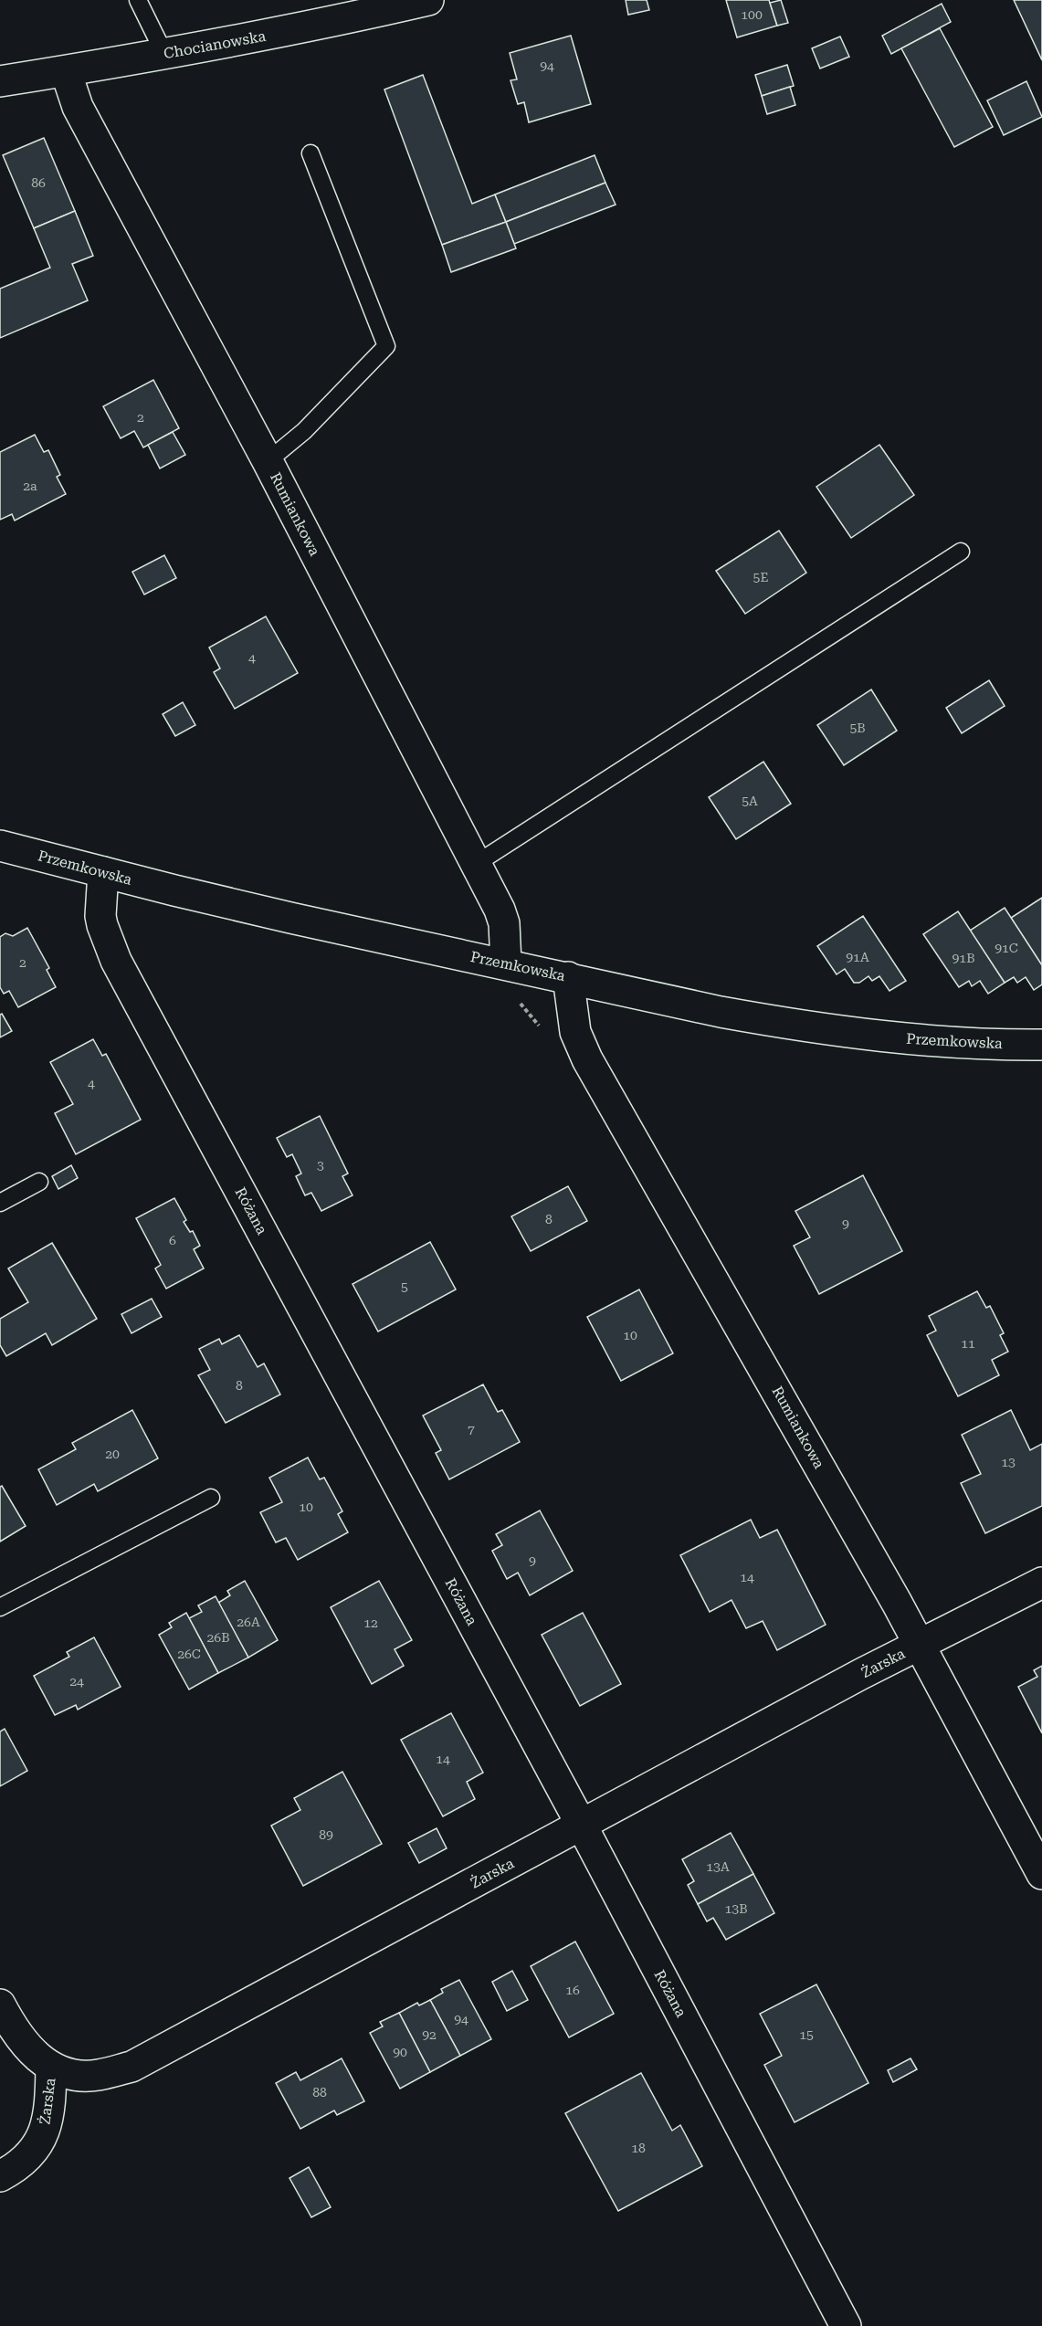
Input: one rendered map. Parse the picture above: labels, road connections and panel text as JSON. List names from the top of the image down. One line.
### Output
{"streets":{"street":["Chocianowska","Rumiankowa","Przemkowska","Różana","Żarska"]},"crossings":[["Chocianowska","Rumiankowa"],["Rumiankowa","Przemkowska"],["Rumiankowa","Żarska"],["Przemkowska","Różana"],["Różana","Żarska"]],"house_numbers":["100","94","86","2","2a","5E","4","5B","5A","91C","91A","91B","2","4","3","8","9","6","5","10","11","8","7","20","13","10","9","14","26A","12","26B","26C","24","14","89","13A","13B","16","94","92","15","90","88","18"]}
